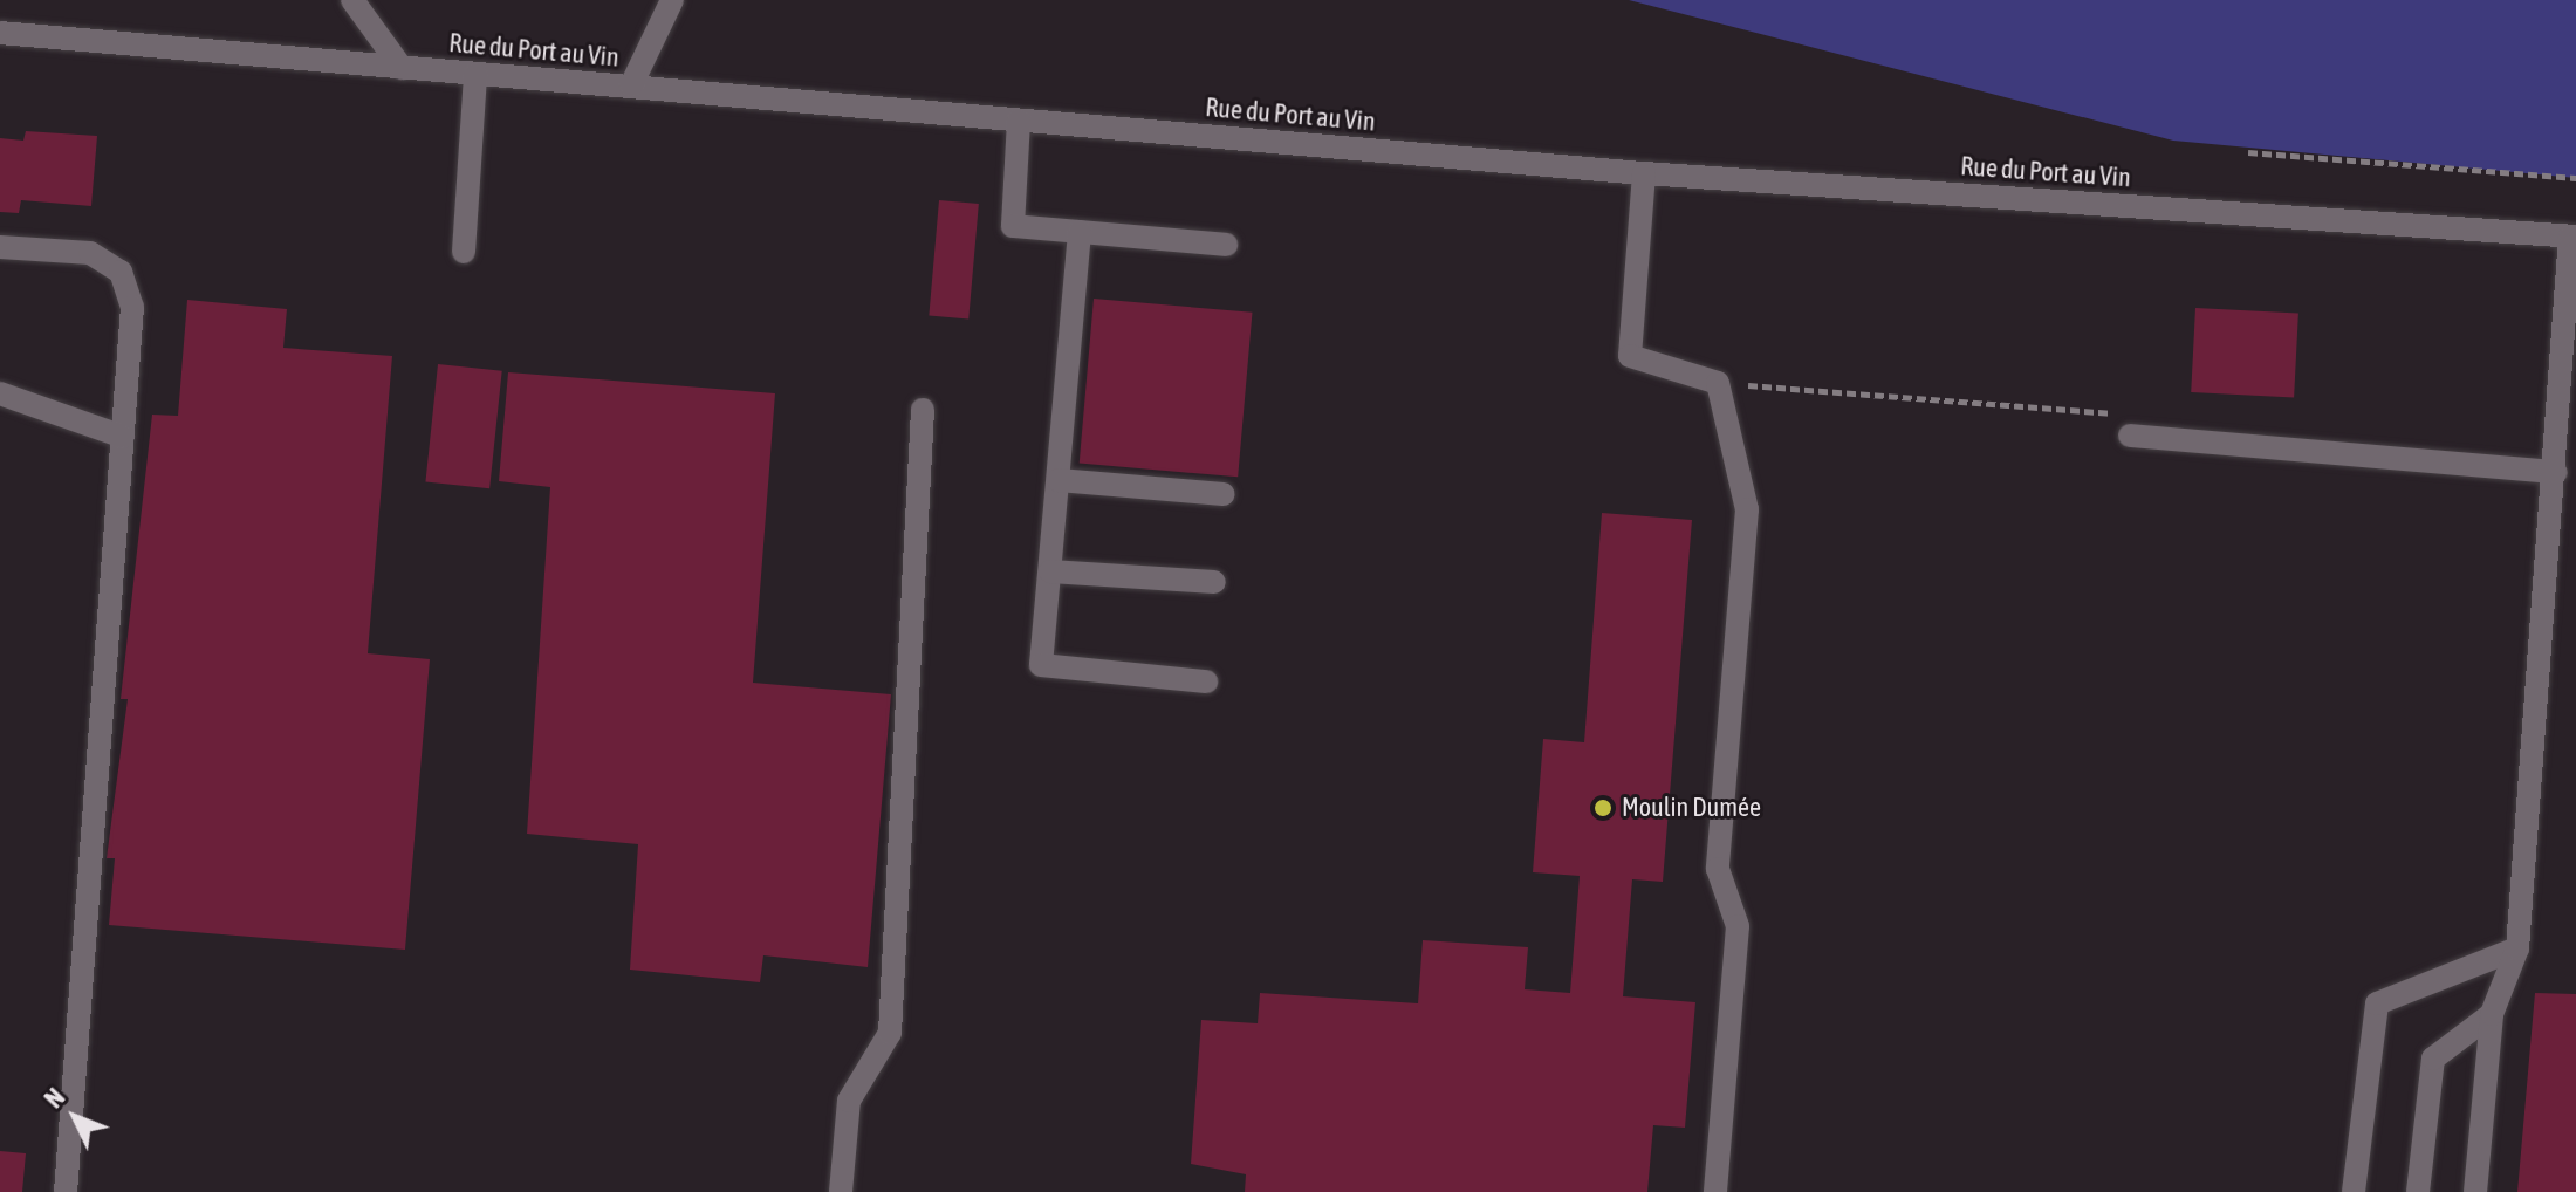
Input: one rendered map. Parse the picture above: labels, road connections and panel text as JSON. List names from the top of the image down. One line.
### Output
{"streets":{"street":["Rue du Port au Vin"]},"places":["Moulin Dumée"],"north":"top left"}
